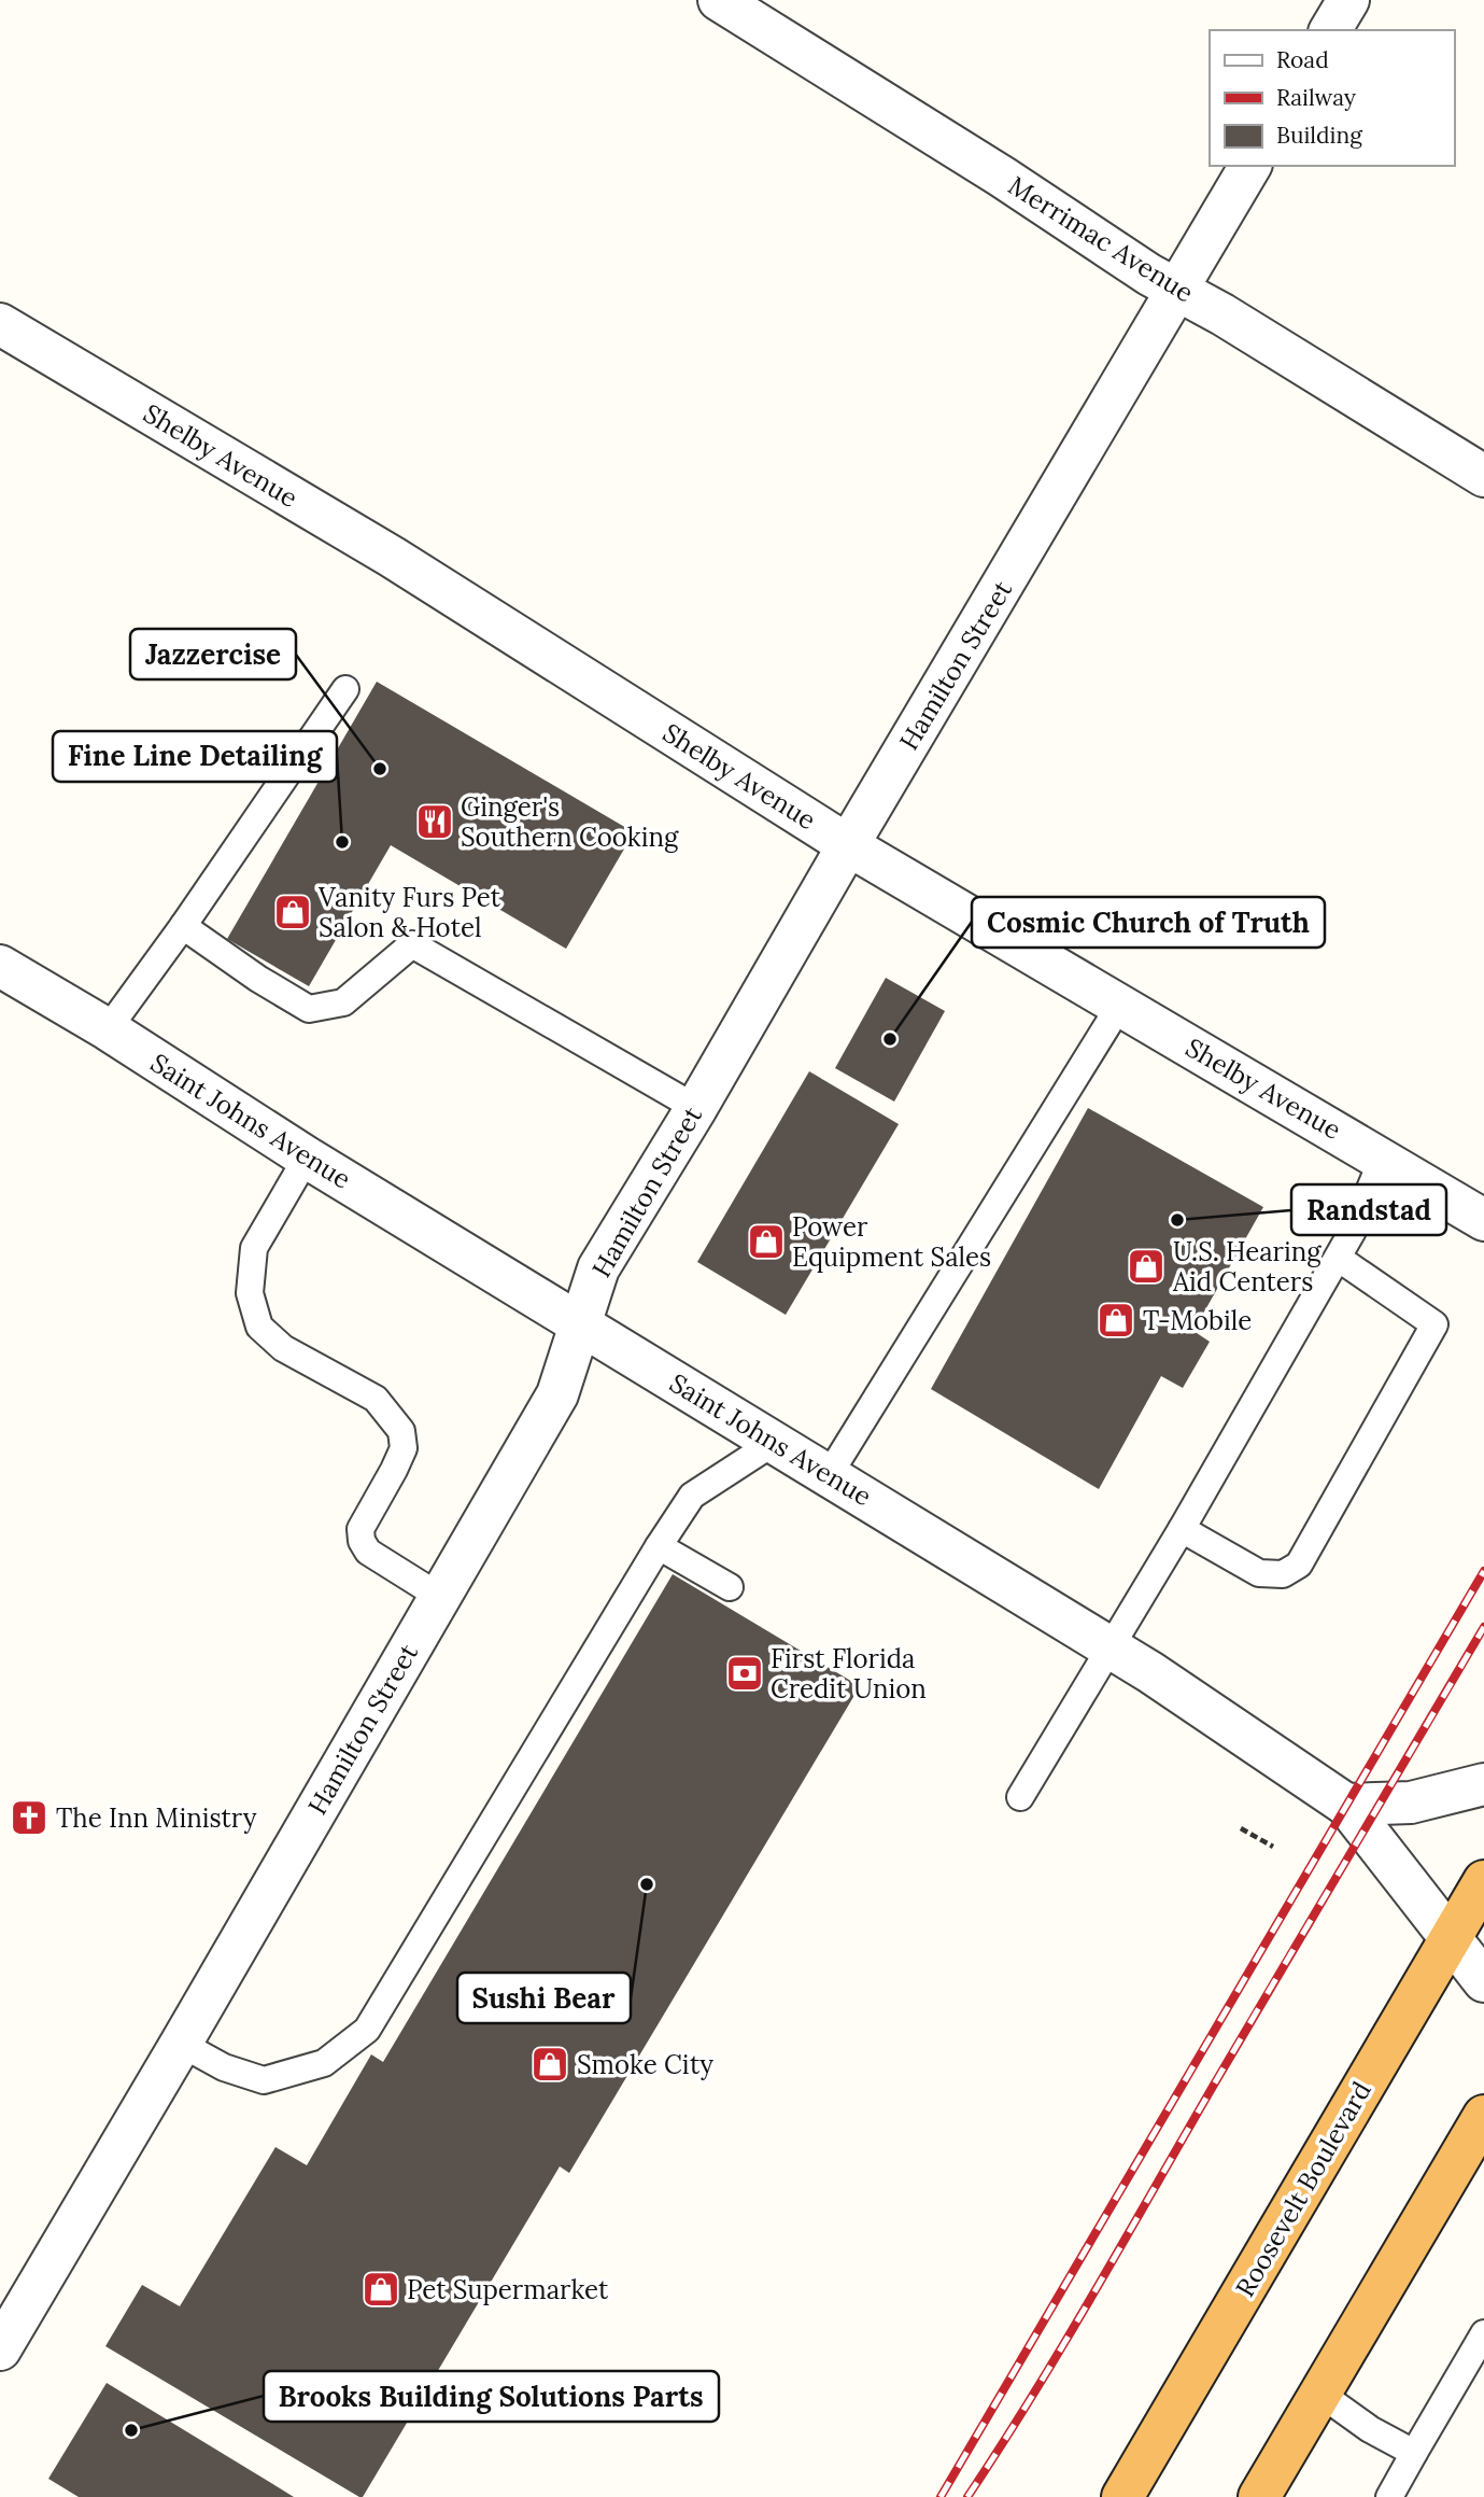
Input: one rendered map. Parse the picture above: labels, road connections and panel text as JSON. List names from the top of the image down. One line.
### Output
{"streets":{"highway":["Roosevelt Boulevard"],"street":["Merrimac Avenue","Shelby Avenue","Hamilton Street","Saint Johns Avenue"]},"crossings":[["Merrimac Avenue","Hamilton Street"],["Shelby Avenue","Hamilton Street"],["Hamilton Street","Saint Johns Avenue"],["Saint Johns Avenue","Roosevelt Boulevard"]],"places":{"other":["Jazzercise","Fine Line Detailing","Cosmic Church of Truth","Randstad","Sushi Bear","Brooks Building Solutions Parts"],"restaurant":["Ginger's Southern Cooking"],"shop":["Vanity Furs Pet Salon & Hotel","Power Equipment Sales","U.S. Hearing Aid Centers","T-Mobile","Smoke City","Pet Supermarket"],"bank":["First Florida Credit Union"],"church":["The Inn Ministry"]},"legend":["Road","Railway","Building"]}
